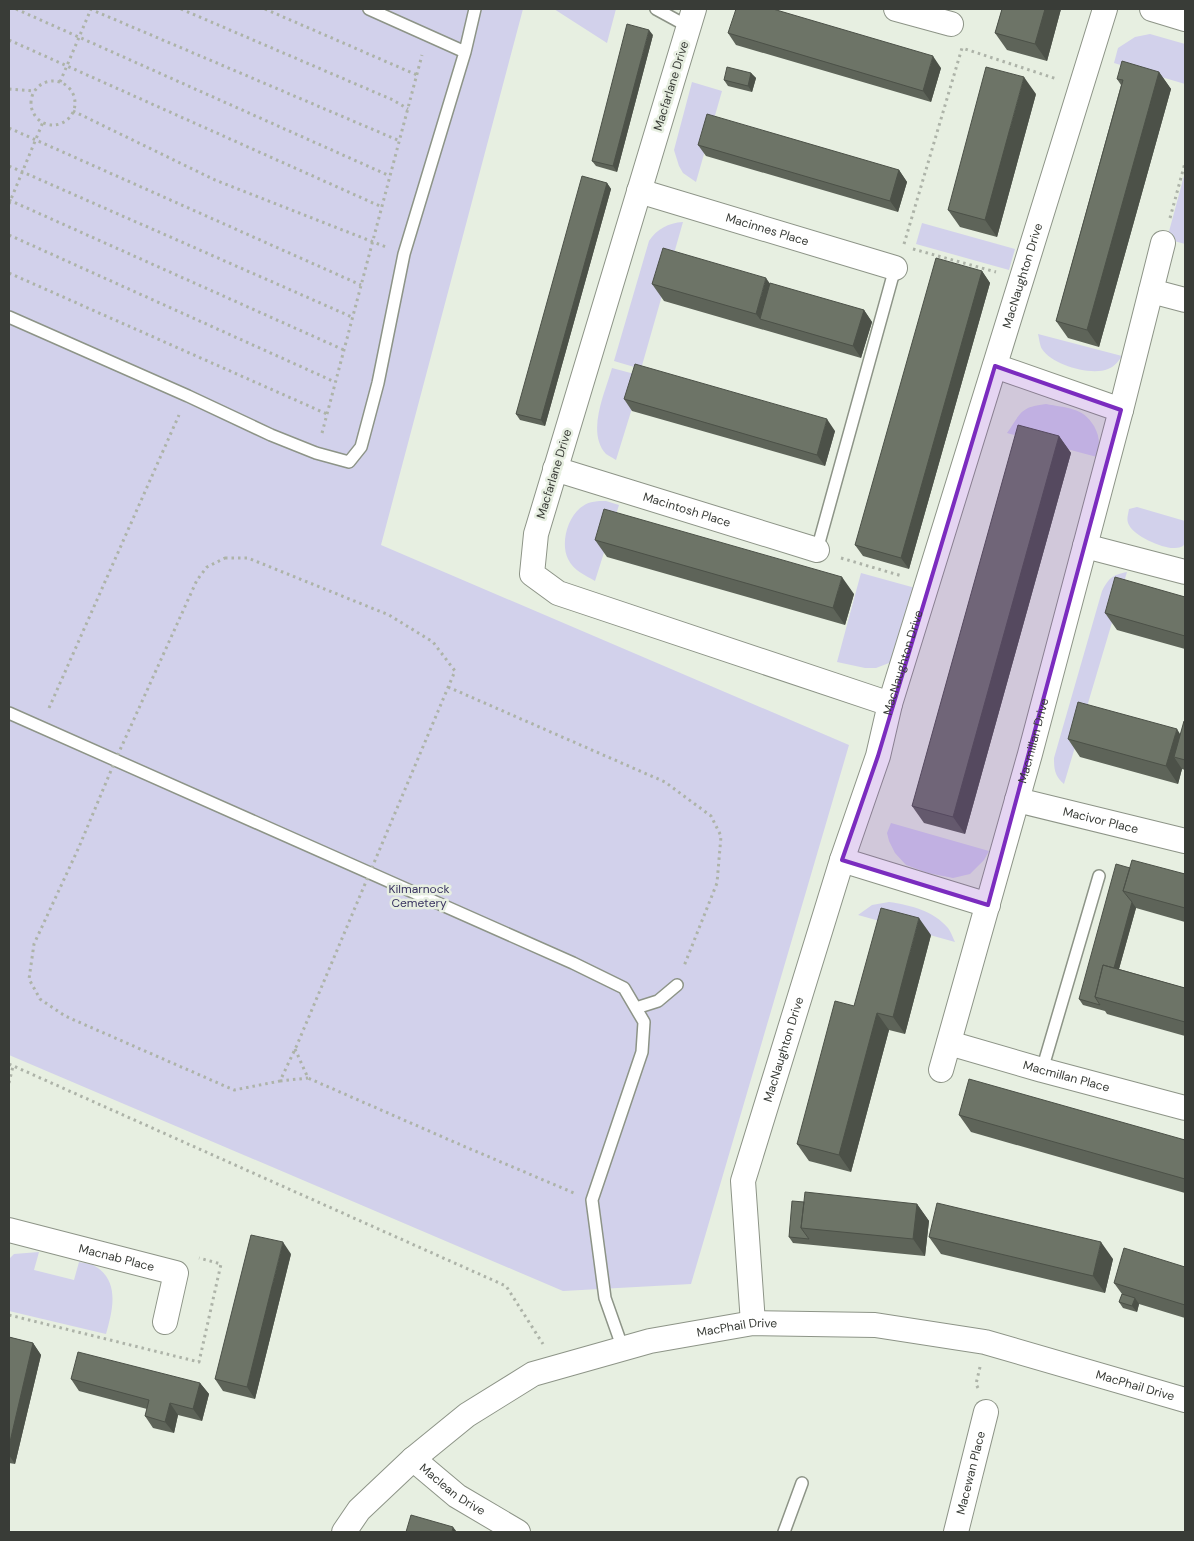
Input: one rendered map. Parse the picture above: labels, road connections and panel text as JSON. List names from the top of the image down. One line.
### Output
{"streets":{"street":["Macfarlane Drive","Macinnes Place","MacNaughton Drive","Macintosh Place","Macmillan Drive","Macivor Place","Macmillan Place","Macnab Place","MacPhail Drive","Macewan Place","Maclean Drive"]},"crossings":[["Macfarlane Drive","Macinnes Place"],["Macfarlane Drive","MacNaughton Drive"],["Macfarlane Drive","Macintosh Place"],["MacNaughton Drive","MacPhail Drive"],["Macmillan Drive","Macivor Place"],["Macmillan Drive","Macmillan Place"],["MacPhail Drive","Maclean Drive"]],"parks":["Kilmarnock Cemetery"]}
